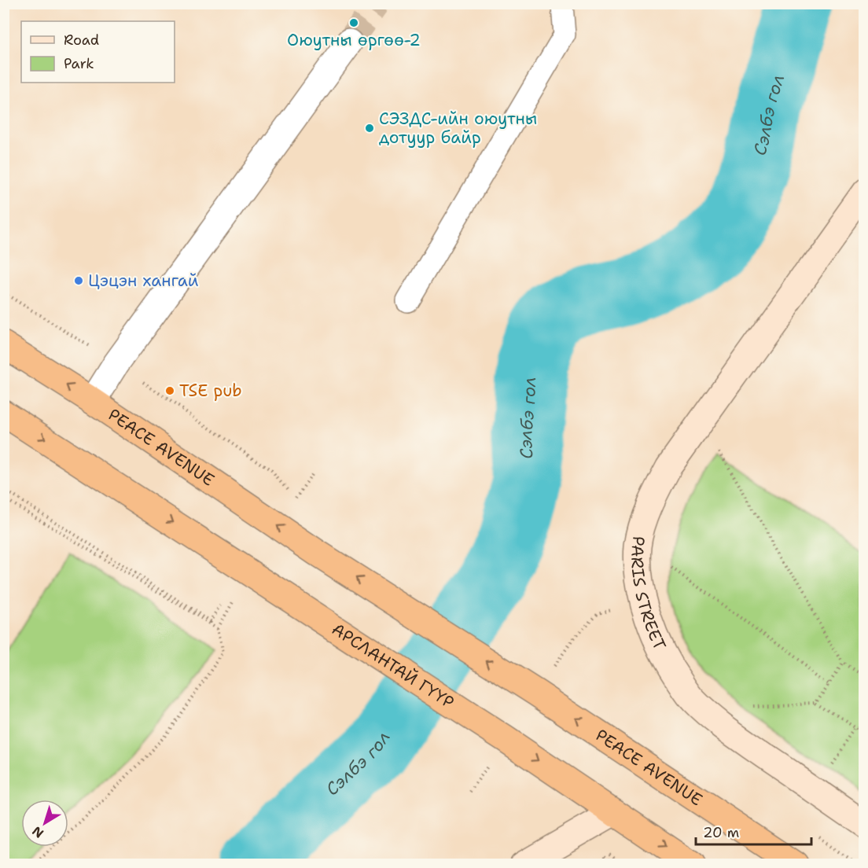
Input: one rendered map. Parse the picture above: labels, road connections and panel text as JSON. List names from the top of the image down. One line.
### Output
{"streets":{"highway":["PEACE AVENUE","АРСЛАНТАЙ ГҮҮР"],"street":["PARIS STREET"]},"one_way":["PEACE AVENUE","АРСЛАНТАЙ ГҮҮР"],"water":["Сэлбэ гол"],"places":["Оюутны өргөө-2","СЭЗДС-ийн оюутны дотуур байр","Цэцэн хангай","TSE pub"],"legend":["Road","Park"],"scale_bar":"20 m","north":"bottom left"}
